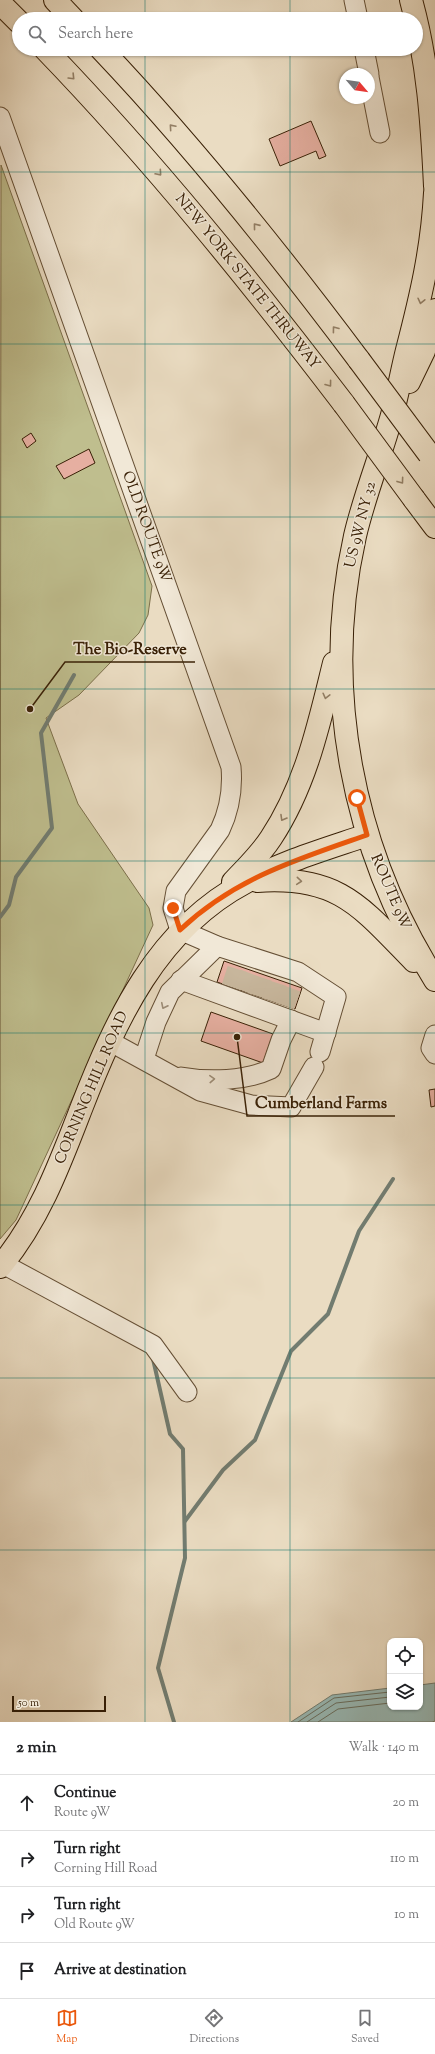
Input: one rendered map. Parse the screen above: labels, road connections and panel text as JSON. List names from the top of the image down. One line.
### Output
{"streets":{"main road":["NEW YORK STATE THRUWAY","US 9W NY 32","ROUTE 9W","CORNING HILL ROAD"],"street":["OLD ROUTE 9W"]},"crossings":[["US 9W NY 32","ROUTE 9W"],["OLD ROUTE 9W","CORNING HILL ROAD"],["ROUTE 9W","CORNING HILL ROAD"]],"places":["The Bio-Reserve","Cumberland Farms"],"scale_bar":"50 m","north":"bottom right","page":{"search":"Search here","scale":"50 m","heading":["2 min","Walk · 140 m"],"list":[["Continue","Route 9W","20 m"],["Turn right","Corning Hill Road","110 m"],["Turn right","Old Route 9W","10 m"],"Arrive at destination"],"nav":["Map","Directions","Saved"]}}
